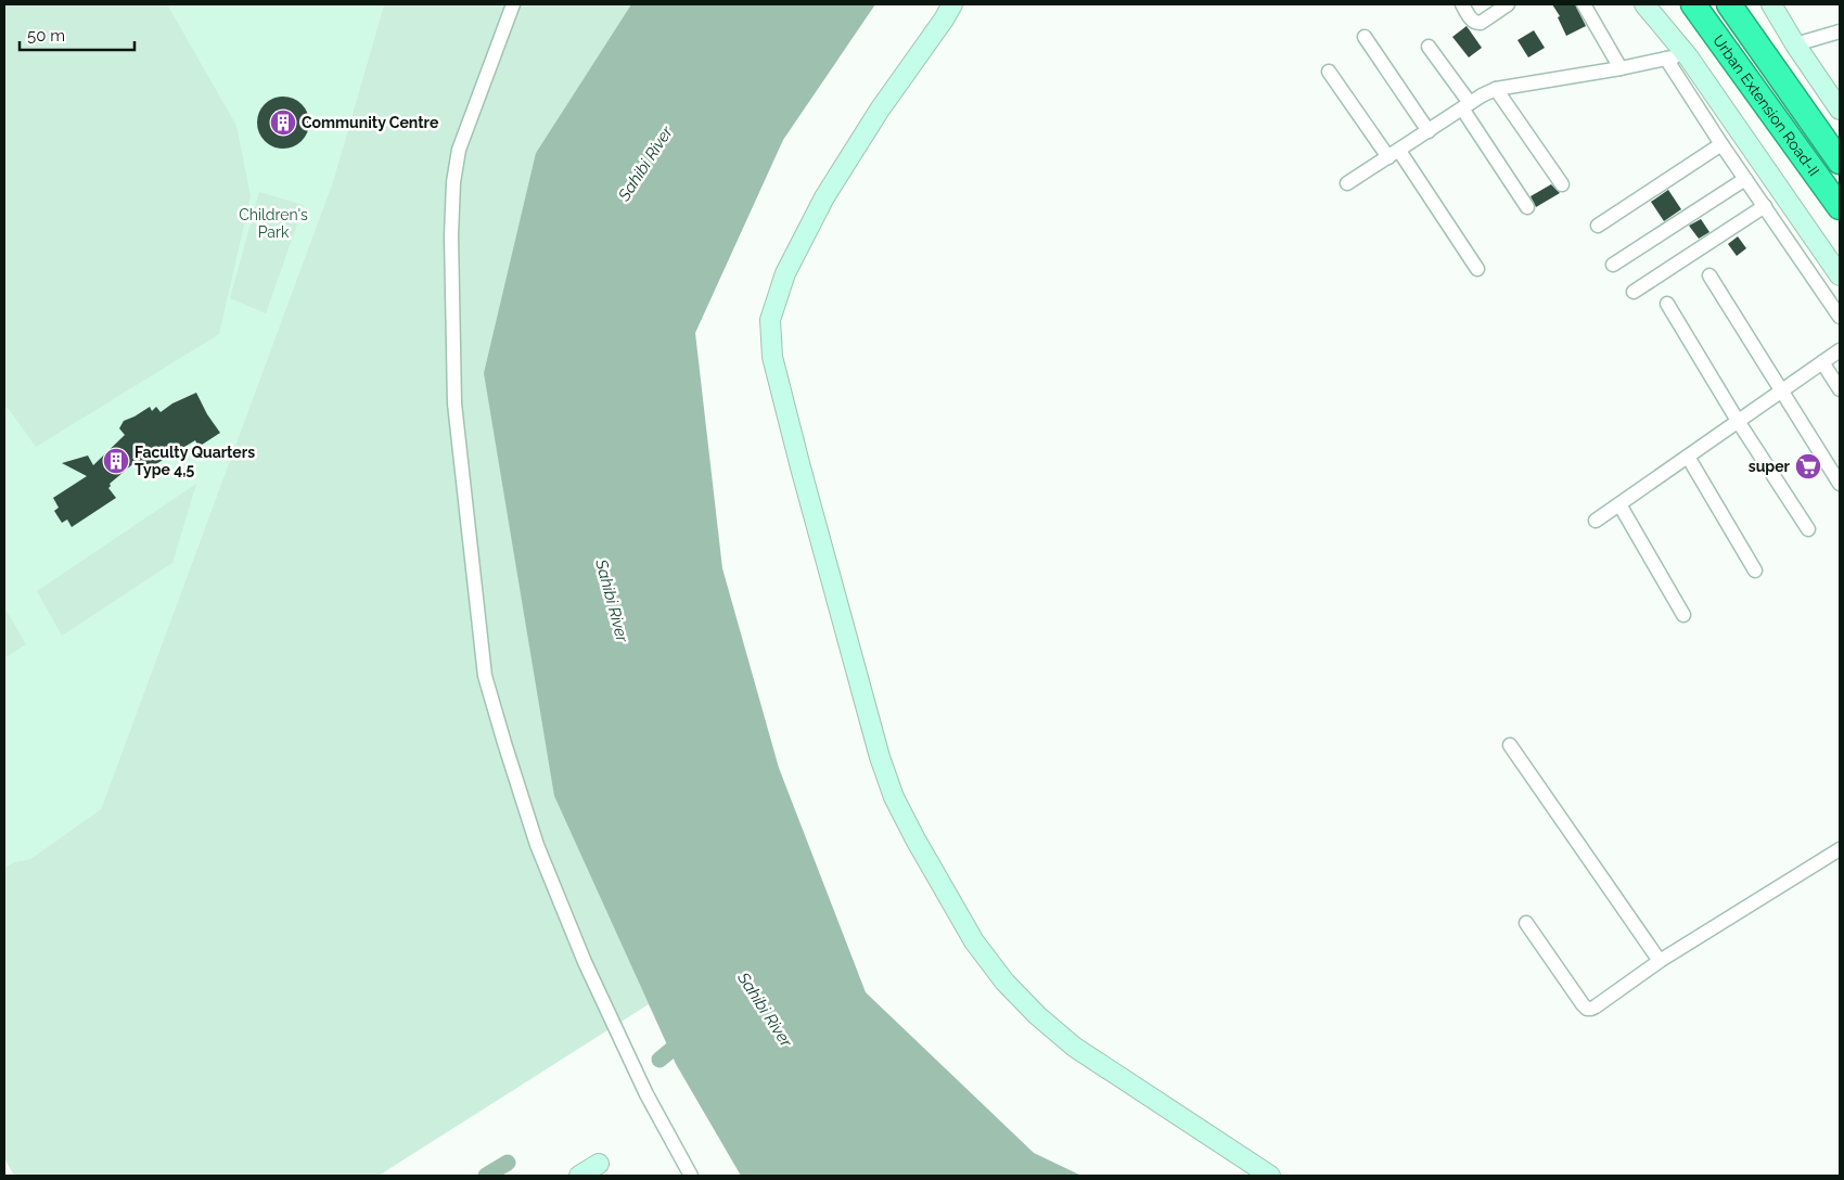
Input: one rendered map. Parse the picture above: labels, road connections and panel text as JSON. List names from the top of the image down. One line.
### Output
{"streets":{"highway":["Urban Extension Road-II"]},"water":["Sahibi River"],"parks":["Children's Park"],"places":{"building":["Community Centre","Faculty Quarters Type 4,5"],"supermarket":["super"]},"scale_bar":"50 m"}
